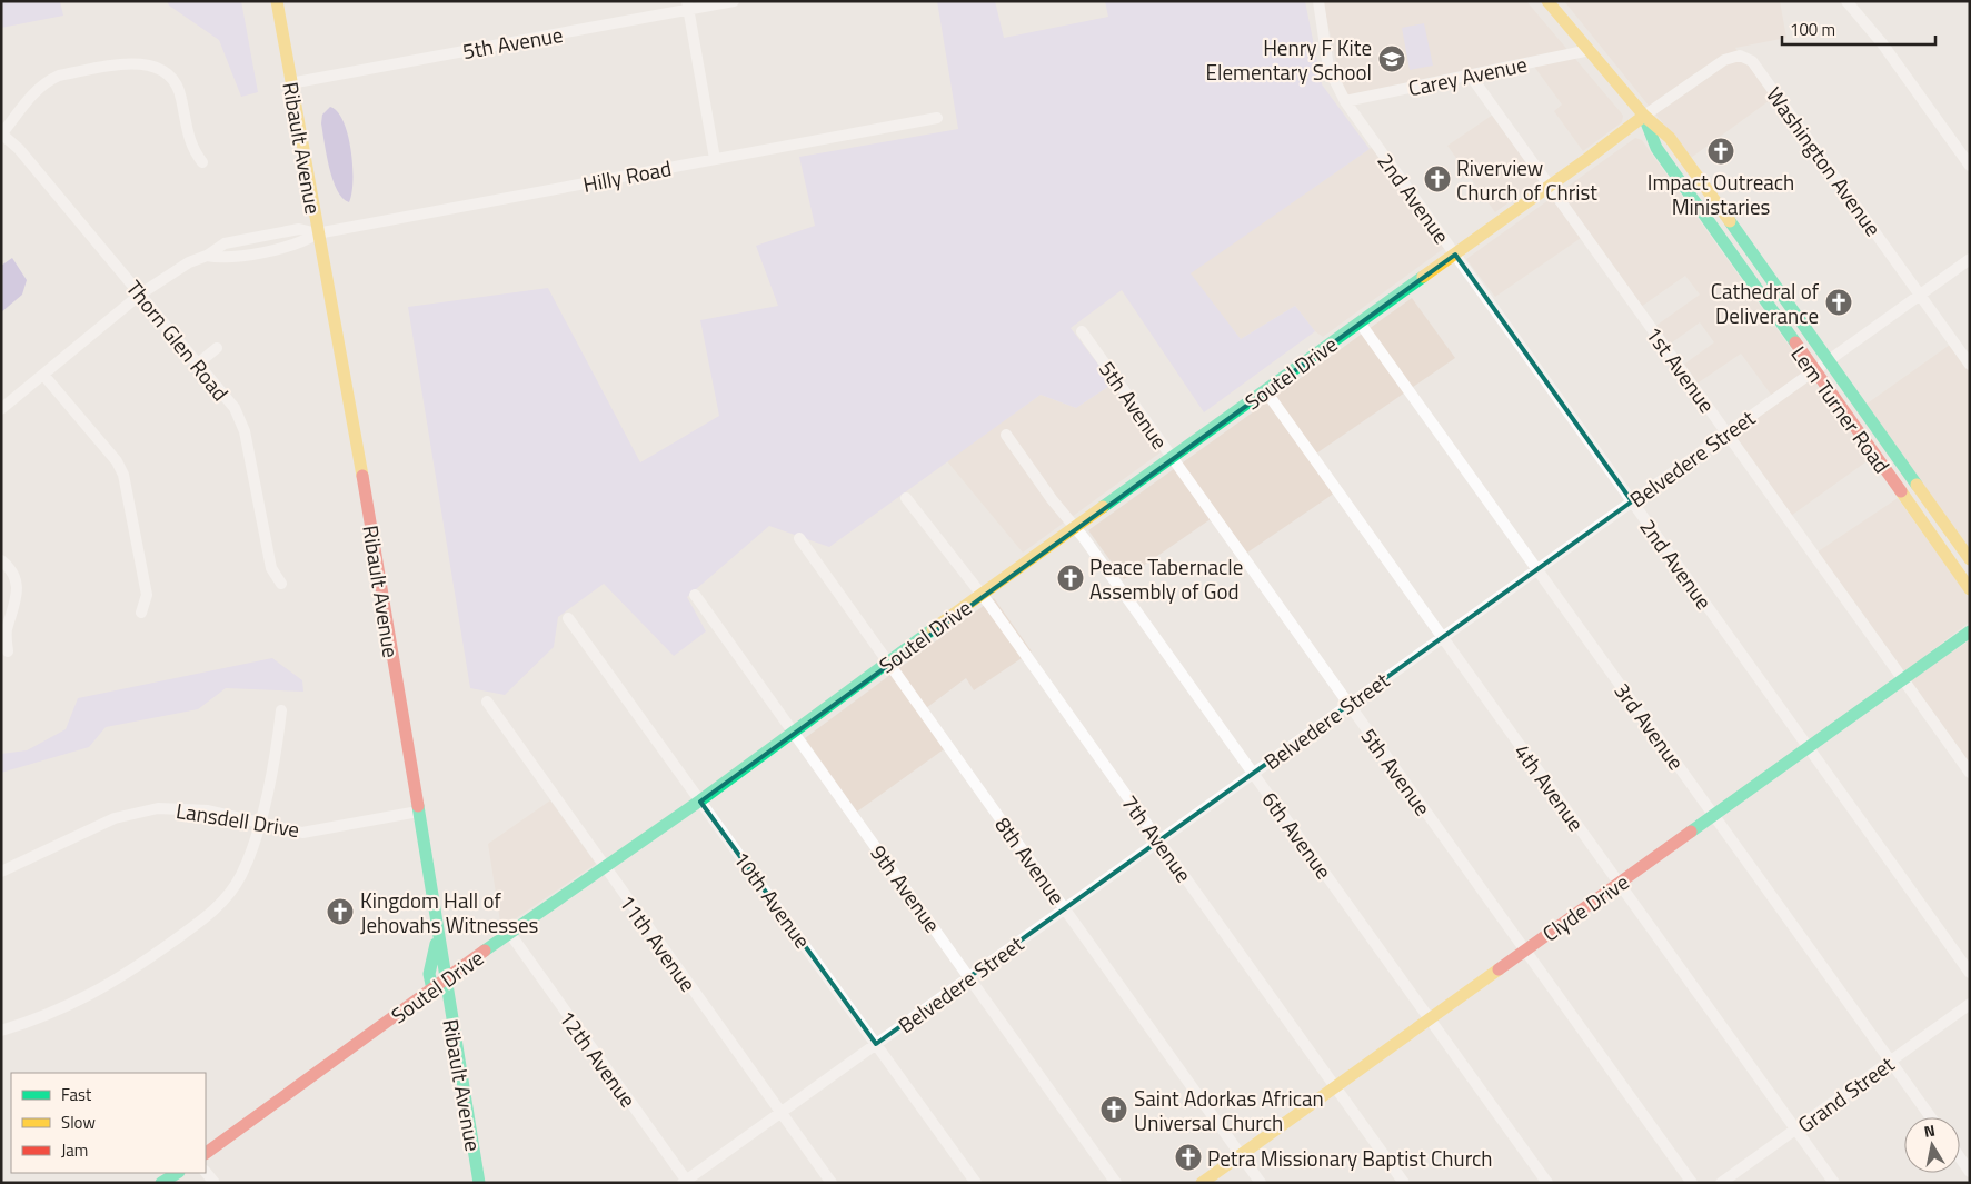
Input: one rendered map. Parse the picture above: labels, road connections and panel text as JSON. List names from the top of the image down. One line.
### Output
{"streets":{"main road":["Ribault Avenue","Soutel Drive","Lem Turner Road","Clyde Drive"],"street":["5th Avenue","Carey Avenue","Washington Avenue","Hilly Road","2nd Avenue","Thorn Glen Road","1st Avenue","Belvedere Street","3rd Avenue","4th Avenue","Lansdell Drive","6th Avenue","7th Avenue","8th Avenue","9th Avenue","10th Avenue","11th Avenue","12th Avenue","Grand Street"]},"crossings":[["5th Avenue","Ribault Avenue"],["5th Avenue","Soutel Drive"],["5th Avenue","Belvedere Street"],["5th Avenue","Clyde Drive"],["Carey Avenue","2nd Avenue"],["Carey Avenue","1st Avenue"],["Carey Avenue","Lem Turner Road"],["Ribault Avenue","Hilly Road"],["Ribault Avenue","Soutel Drive"],["Ribault Avenue","Lansdell Drive"],["Washington Avenue","Soutel Drive"],["Washington Avenue","Lem Turner Road"],["Washington Avenue","Belvedere Street"],["Hilly Road","Thorn Glen Road"],["2nd Avenue","Soutel Drive"],["2nd Avenue","Belvedere Street"],["2nd Avenue","Clyde Drive"],["1st Avenue","Soutel Drive"],["1st Avenue","Belvedere Street"],["1st Avenue","Clyde Drive"],["Soutel Drive","Lem Turner Road"],["Soutel Drive","3rd Avenue"],["Soutel Drive","4th Avenue"],["Soutel Drive","6th Avenue"],["Soutel Drive","7th Avenue"],["Soutel Drive","8th Avenue"],["Soutel Drive","9th Avenue"],["Soutel Drive","10th Avenue"],["Soutel Drive","11th Avenue"],["Soutel Drive","12th Avenue"],["Lem Turner Road","Belvedere Street"],["Belvedere Street","3rd Avenue"],["Belvedere Street","4th Avenue"],["Belvedere Street","6th Avenue"],["Belvedere Street","7th Avenue"],["Belvedere Street","8th Avenue"],["Belvedere Street","9th Avenue"],["Belvedere Street","10th Avenue"],["Belvedere Street","11th Avenue"],["Belvedere Street","12th Avenue"],["3rd Avenue","Clyde Drive"],["3rd Avenue","Grand Street"],["4th Avenue","Clyde Drive"],["4th Avenue","Grand Street"],["6th Avenue","Clyde Drive"],["7th Avenue","Clyde Drive"],["8th Avenue","Clyde Drive"]],"places":{"school or university":["Henry F Kite Elementary School"],"church":["Impact Outreach Ministaries","Riverview Church of Christ","Cathedral of Deliverance","Peace Tabernacle Assembly of God","Kingdom Hall of Jehovahs Witnesses","Saint Adorkas African Universal Church","Petra Missionary Baptist Church"]},"legend":["Fast","Slow","Jam"],"scale_bar":"100 m","north":"top"}
